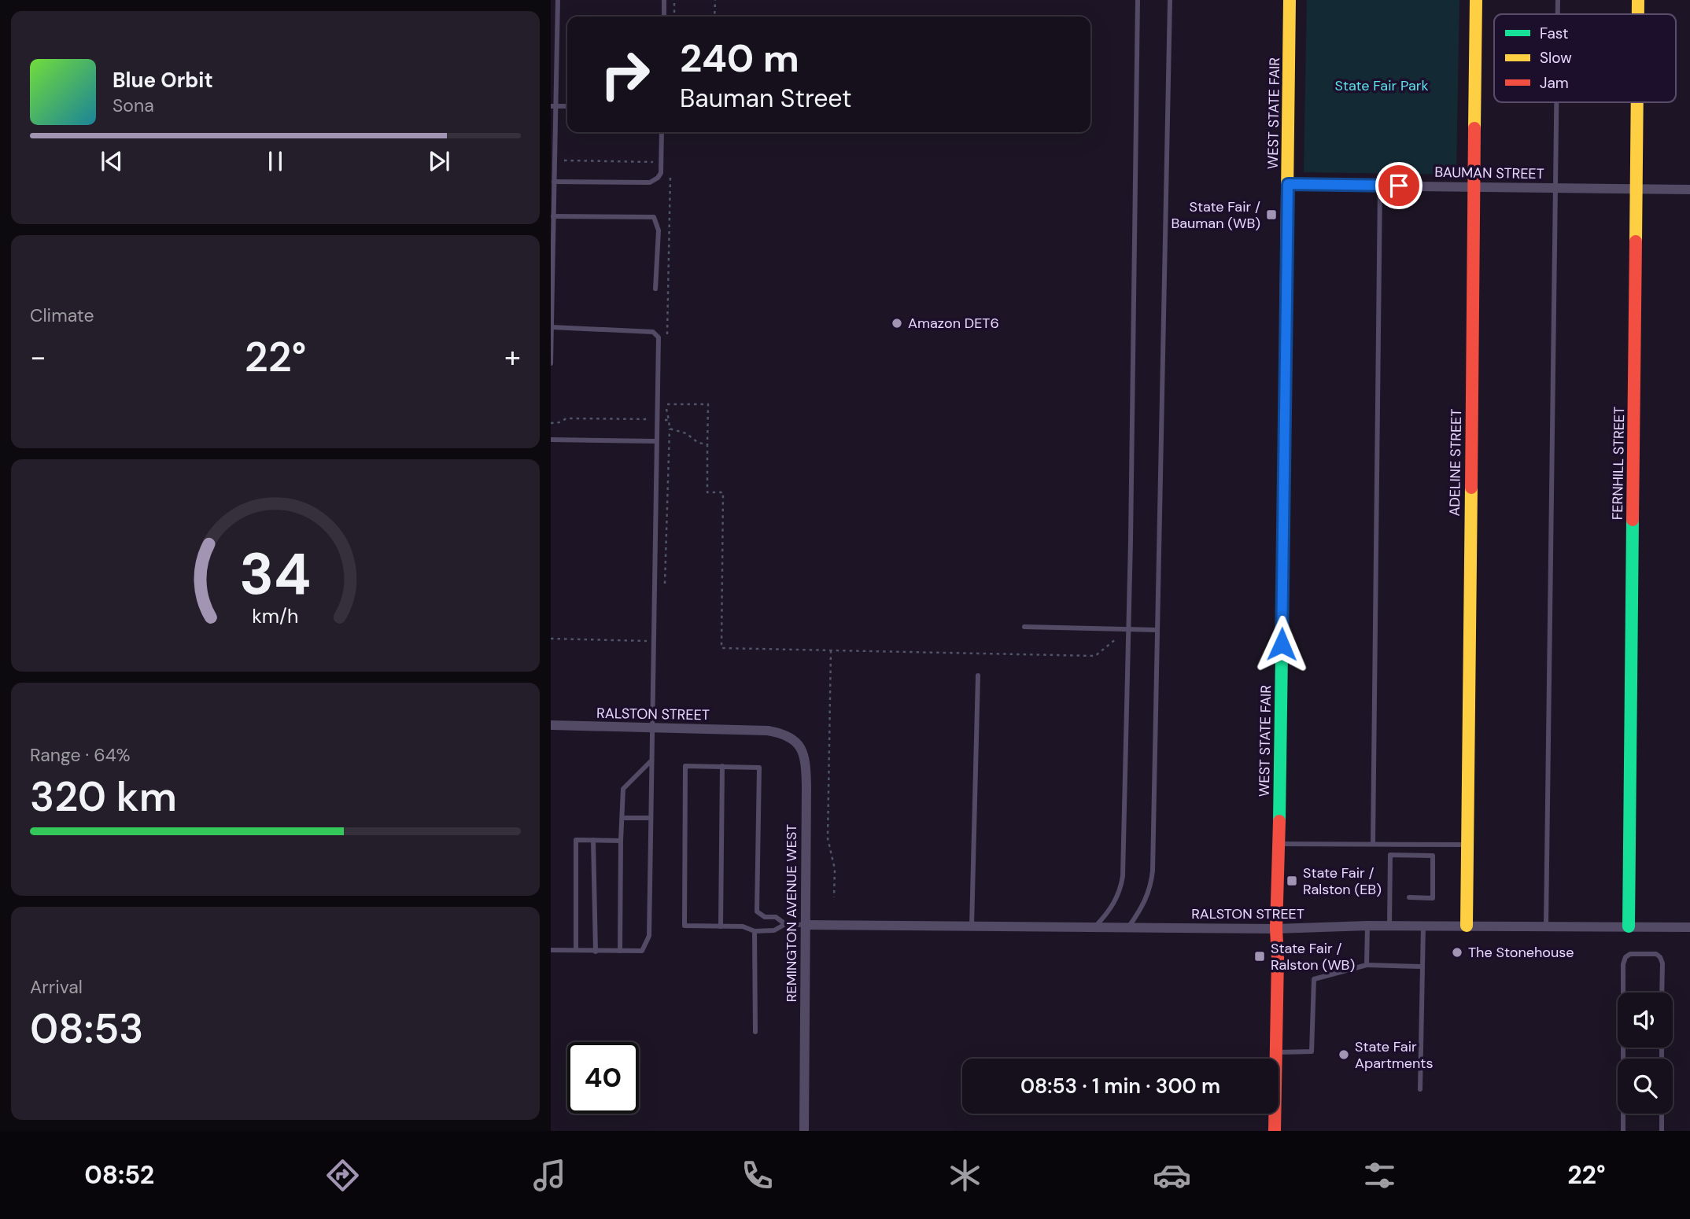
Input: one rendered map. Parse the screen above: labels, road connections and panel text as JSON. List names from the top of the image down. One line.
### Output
{"streets":{"street":["WEST STATE FAIR","BAUMAN STREET","ADELINE STREET","FERNHILL STREET","RALSTON STREET","REMINGTON AVENUE WEST"]},"crossings":[["WEST STATE FAIR","BAUMAN STREET"],["WEST STATE FAIR","RALSTON STREET"],["BAUMAN STREET","ADELINE STREET"],["BAUMAN STREET","FERNHILL STREET"],["ADELINE STREET","RALSTON STREET"],["FERNHILL STREET","RALSTON STREET"],["RALSTON STREET","REMINGTON AVENUE WEST"]],"parks":["State Fair Park"],"places":{"transit":["State Fair / Bauman (WB)","State Fair / Ralston (EB)","State Fair / Ralston (WB)"],"other":["Amazon DET6","The Stonehouse","State Fair Apartments"]},"legend":["Fast","Slow","Jam"],"page":{"turn":["240 m","Bauman Street"],"song":["Blue Orbit","Sona"],"tile":["Climate",["Range · 64%","320 km"],["Arrival","08:53"]],"heat":["−","22°","+"],"limit":"40","trip":"08:53 · 1 min · 300 m","tabs":["08:52","22°"],"gauge":["34","km/h"]}}
